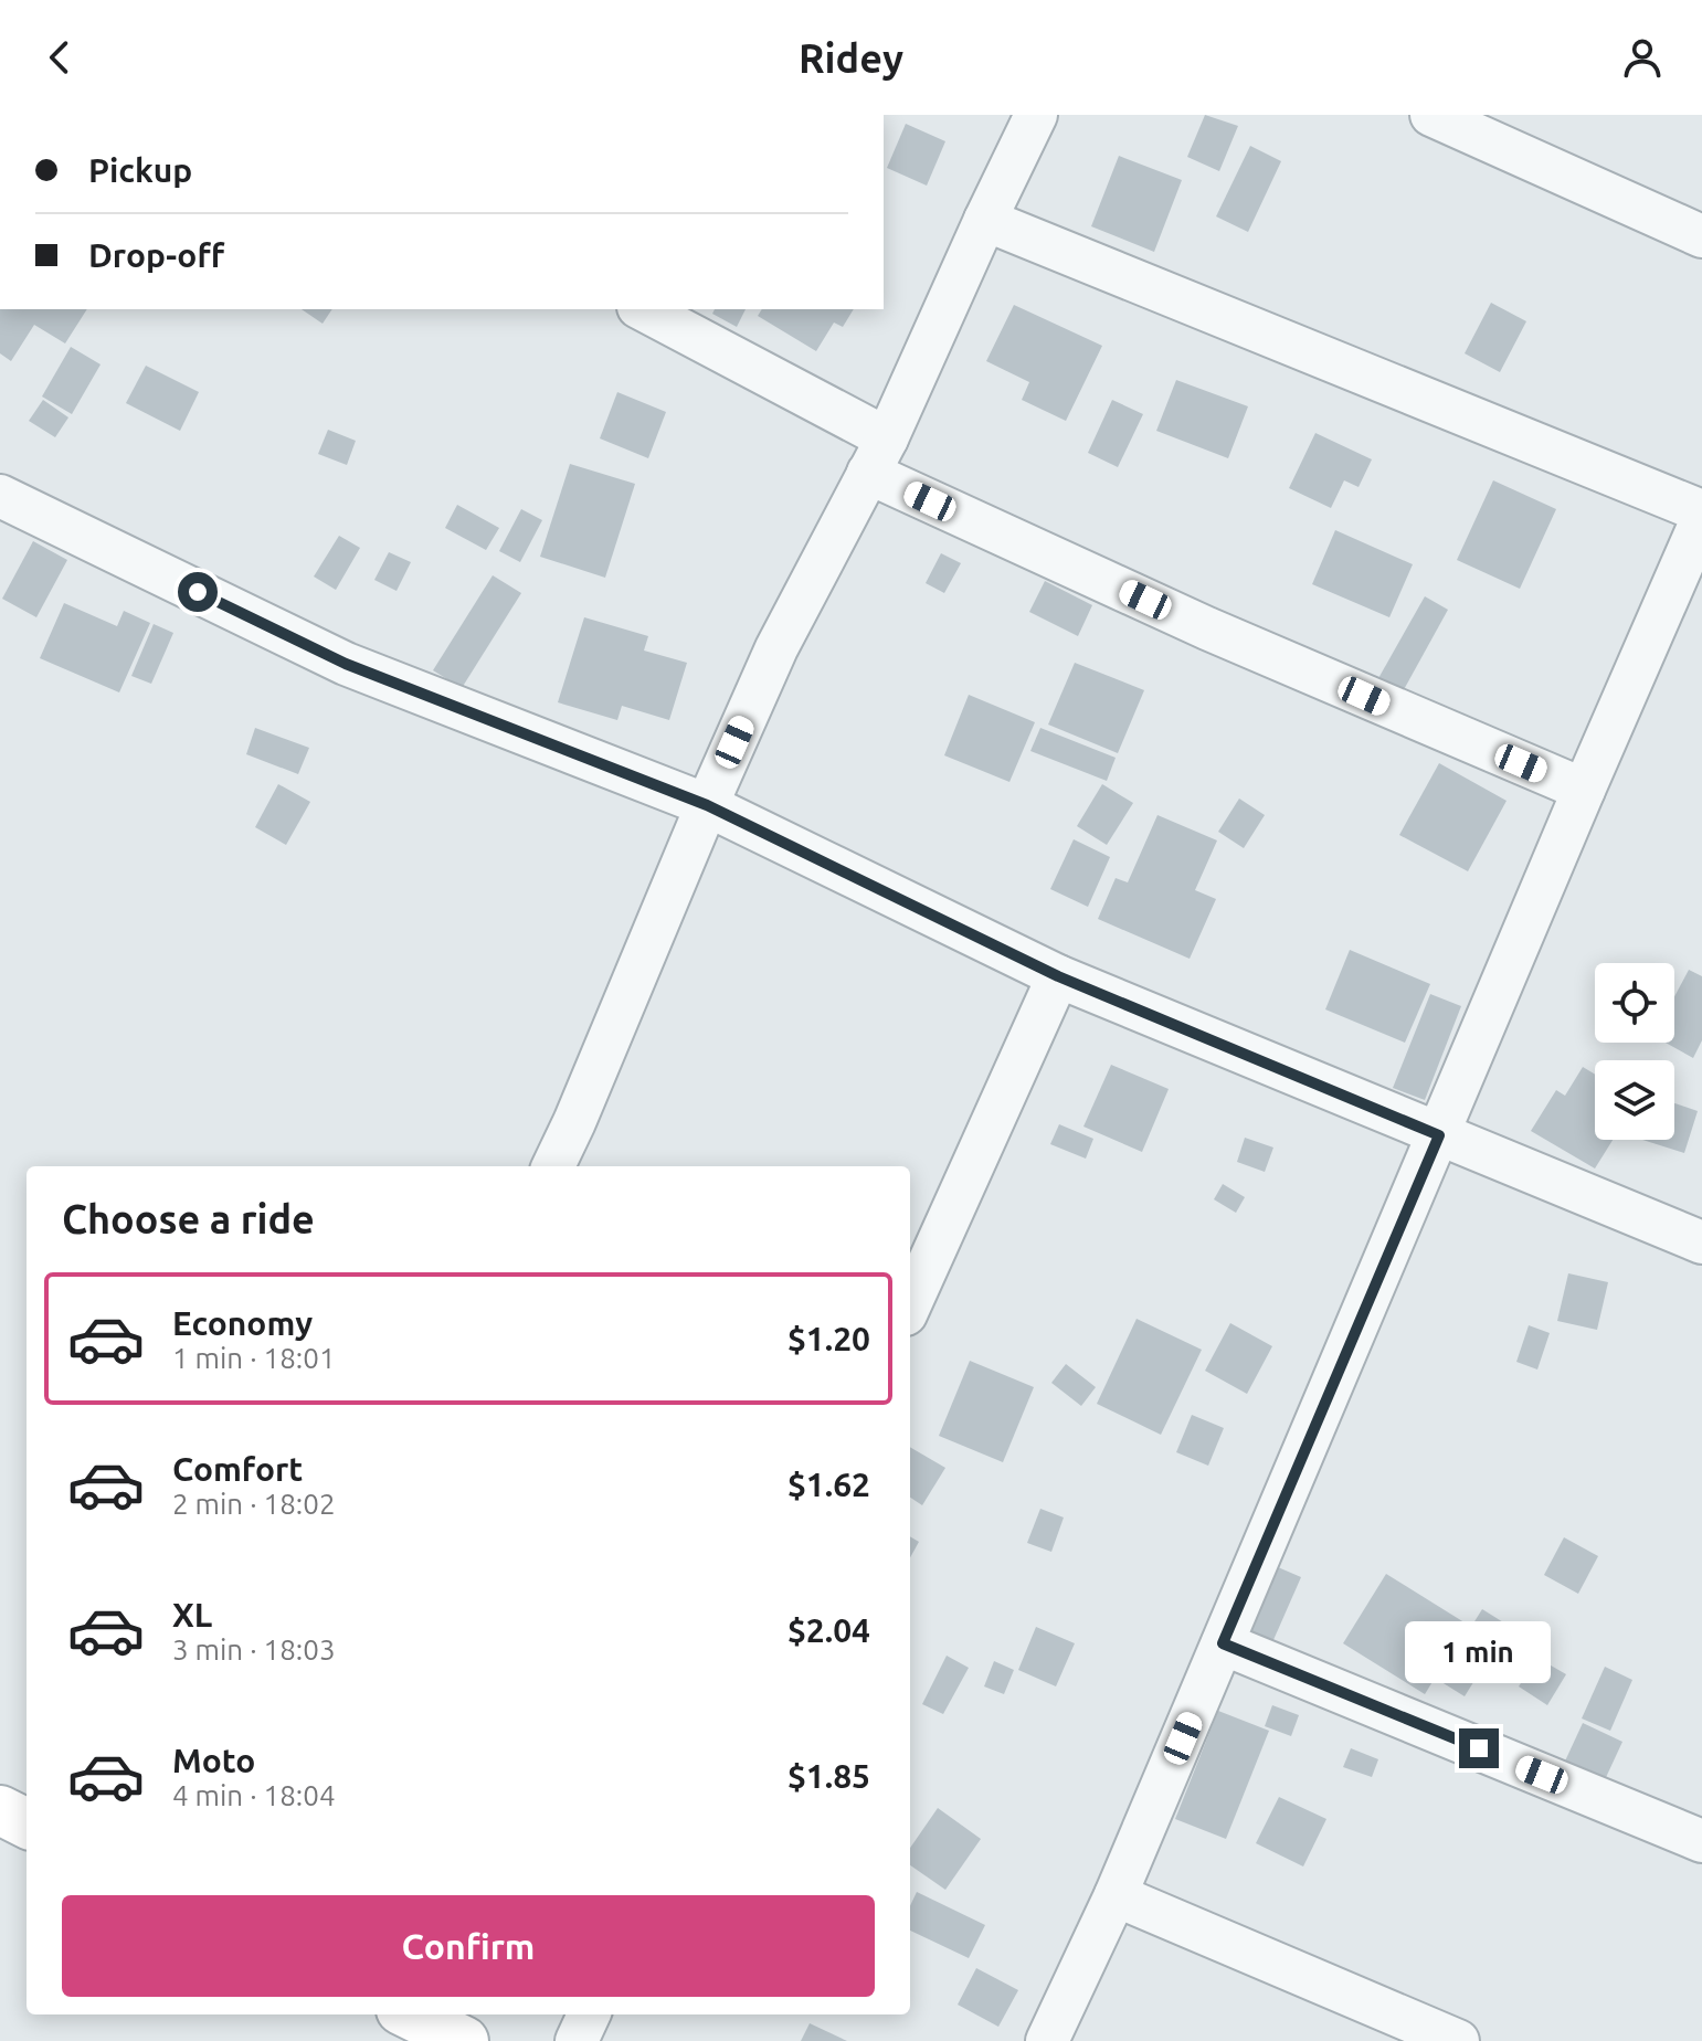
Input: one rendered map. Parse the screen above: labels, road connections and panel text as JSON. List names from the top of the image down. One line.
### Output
{"page":{"header":"Ridey","banner":["Pickup","Drop-off"],"heading":"Choose a ride","list":[{"name":"Economy","note":"1 min · 18:01","value":"$1.20"},{"name":"Comfort","note":"2 min · 18:02","value":"$1.62"},{"name":"XL","note":"3 min · 18:03","value":"$2.04"},{"name":"Moto","note":"4 min · 18:04","value":"$1.85"}],"bubble":"1 min","buttons":"Confirm"}}
